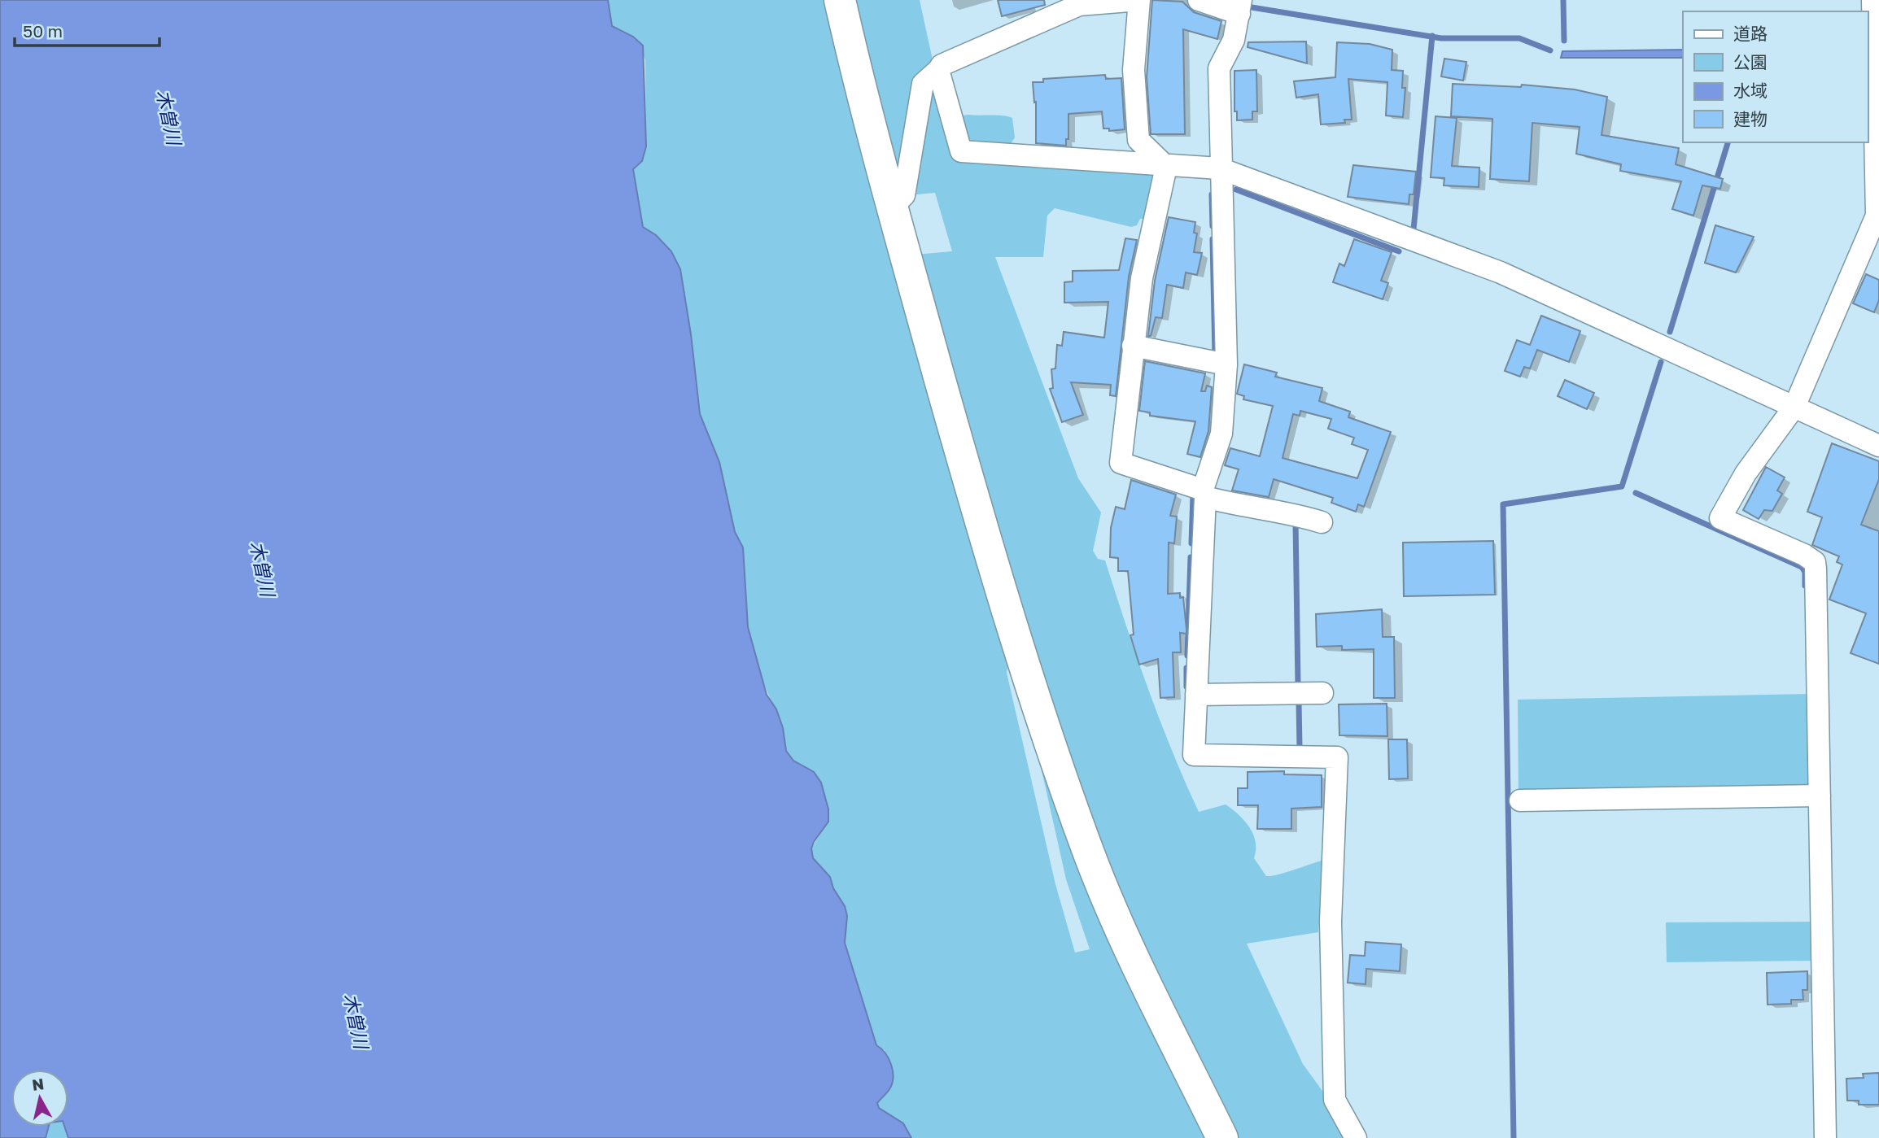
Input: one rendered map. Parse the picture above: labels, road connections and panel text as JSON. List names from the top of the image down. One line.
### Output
{"water":["木曽川"],"legend":["道路","公園","水域","建物"],"scale_bar":"50 m","north":"top"}
